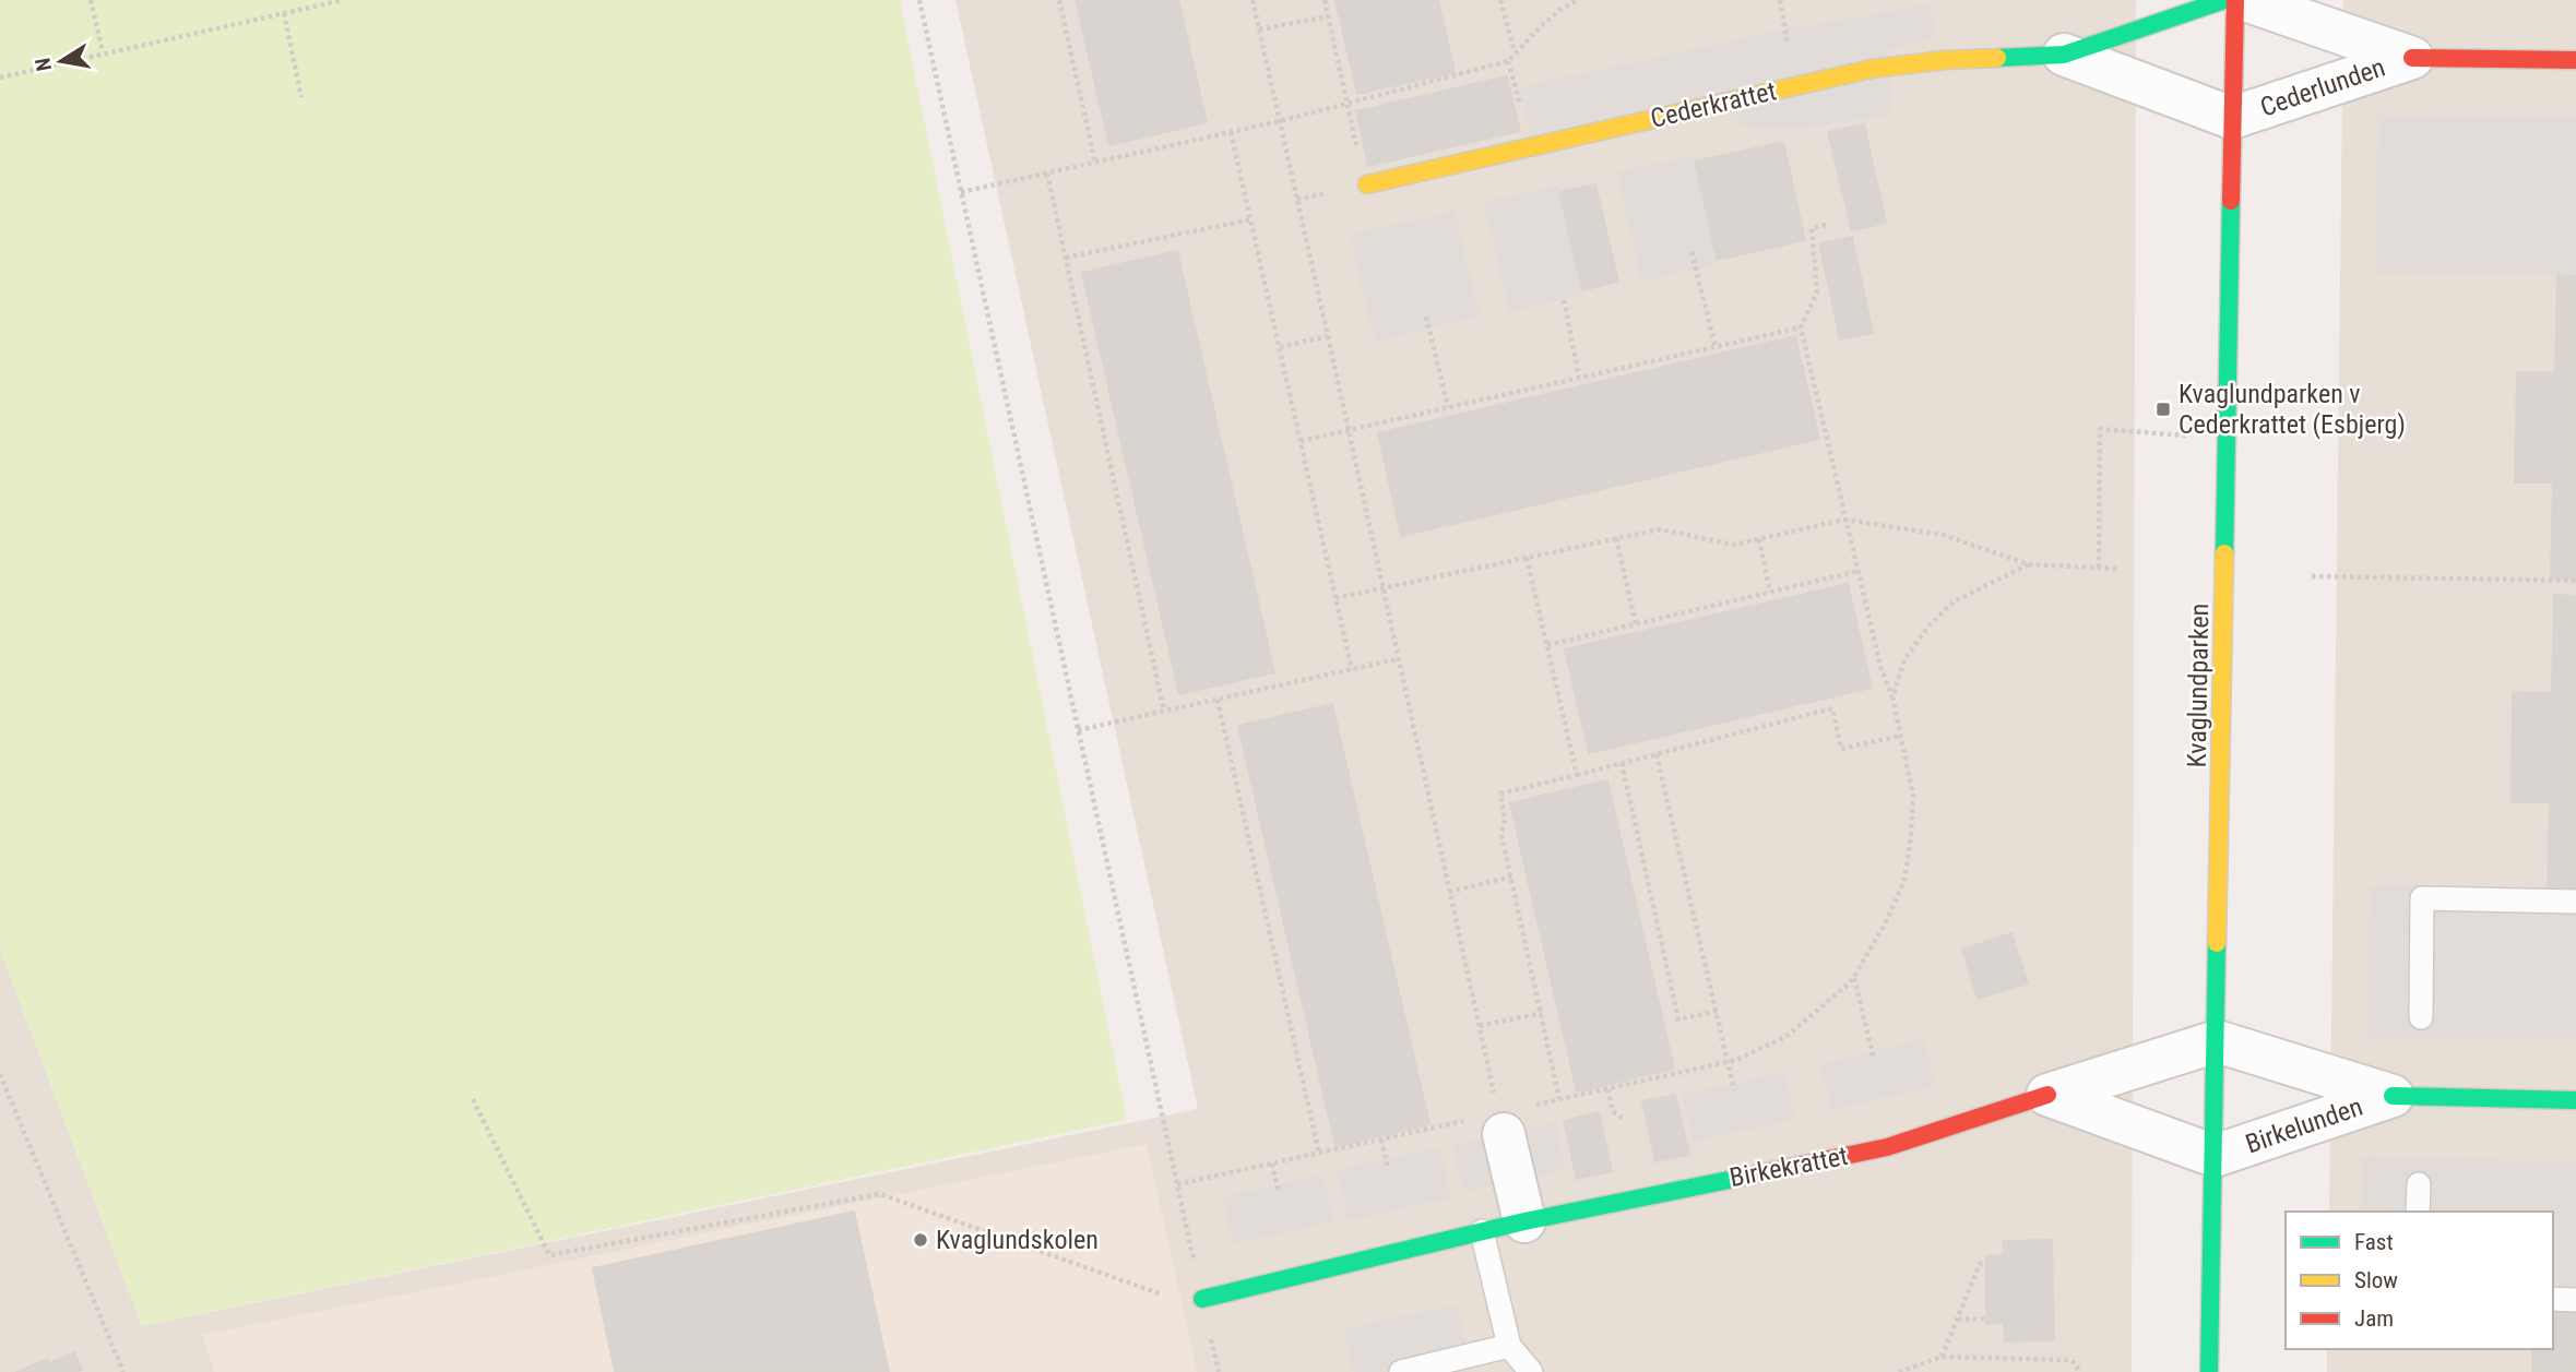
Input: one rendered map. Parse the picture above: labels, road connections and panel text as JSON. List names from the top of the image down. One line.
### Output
{"streets":{"street":["Cederlunden","Cederkrattet","Kvaglundparken","Birkelunden","Birkekrattet"]},"crossings":[["Cederlunden","Cederkrattet"],["Cederlunden","Kvaglundparken"],["Cederkrattet","Kvaglundparken"],["Kvaglundparken","Birkelunden"],["Kvaglundparken","Birkekrattet"],["Birkelunden","Birkekrattet"]],"places":{"transit":["Kvaglundparken v Cederkrattet (Esbjerg)"],"other":["Kvaglundskolen"]},"legend":["Fast","Slow","Jam"],"north":"left"}
